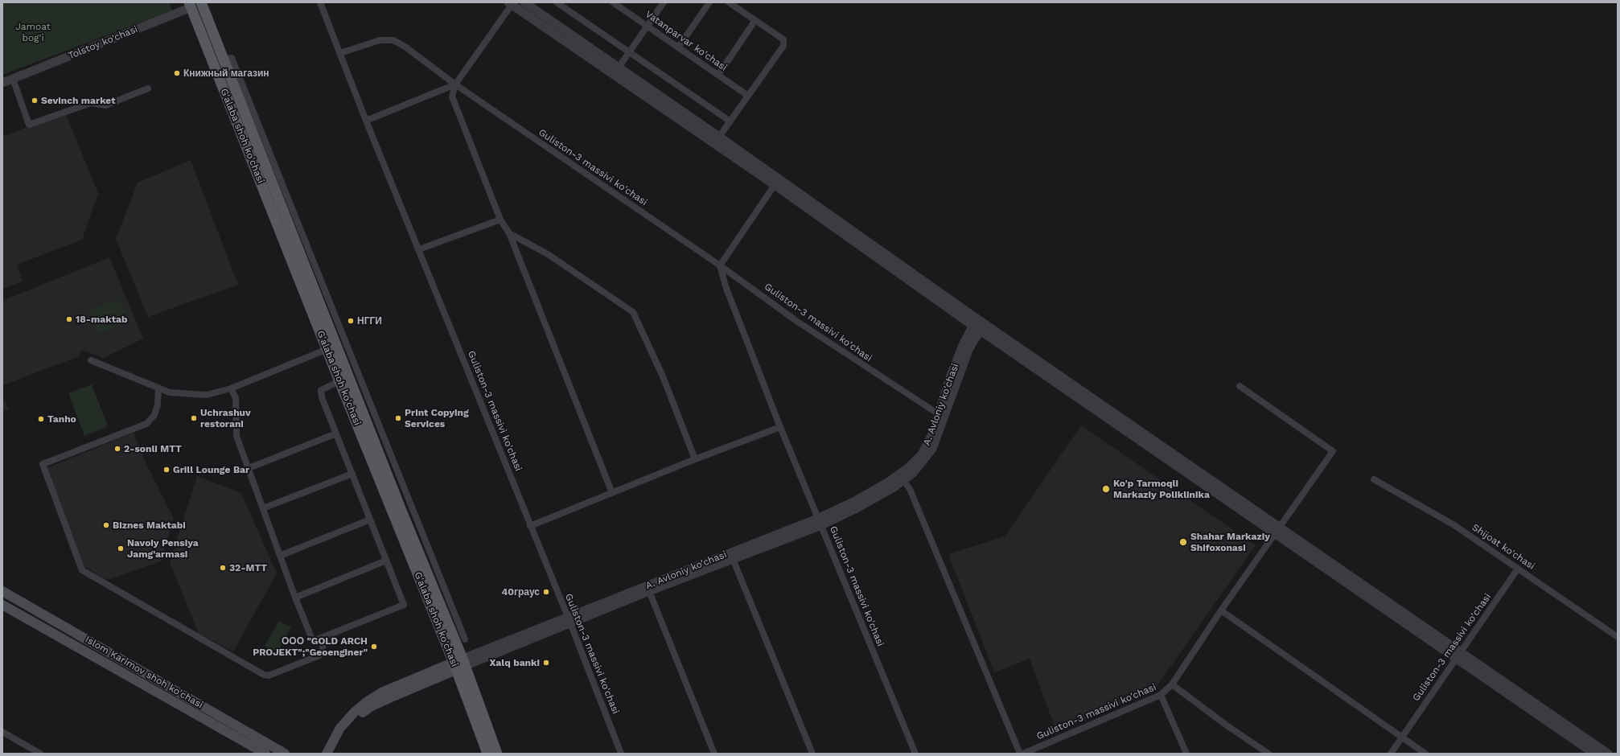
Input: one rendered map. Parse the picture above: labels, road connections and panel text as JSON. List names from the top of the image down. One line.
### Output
{"streets":{"main road":["Tolstoy ko'chasi","G'alaba shoh ko'chasi","A. Avloniy ko'chasi","Islom Karimov shoh ko'chasi"],"street":["Vatanparvar ko'chasi","Guliston-3 massivi ko'chasi","Shijoat ko'chasi"]},"crossings":[["Tolstoy ko'chasi","G'alaba shoh ko'chasi"],["G'alaba shoh ko'chasi","A. Avloniy ko'chasi"],["Guliston-3 massivi ko'chasi","A. Avloniy ko'chasi"],["Guliston-3 massivi ko'chasi","Shijoat ko'chasi"]],"parks":["Jamoat bog'i"],"places":["Книжный магазин","Sevinch market","18-maktab","НГГИ","Uchrashuv restorani","Print Copying Services","Tanho","2-sonli MTT","Grill Lounge Bar","Ko'p Tarmoqli Markaziy Poliklinika","Biznes Maktabi","Shahar Markaziy Shifoxonasi","Navoiy Pensiya Jamg'armasi","32-MTT","40граус","ООО \"GOLD ARCH PROJEKT\";\"Geoenginer\"","Xalq banki"]}
